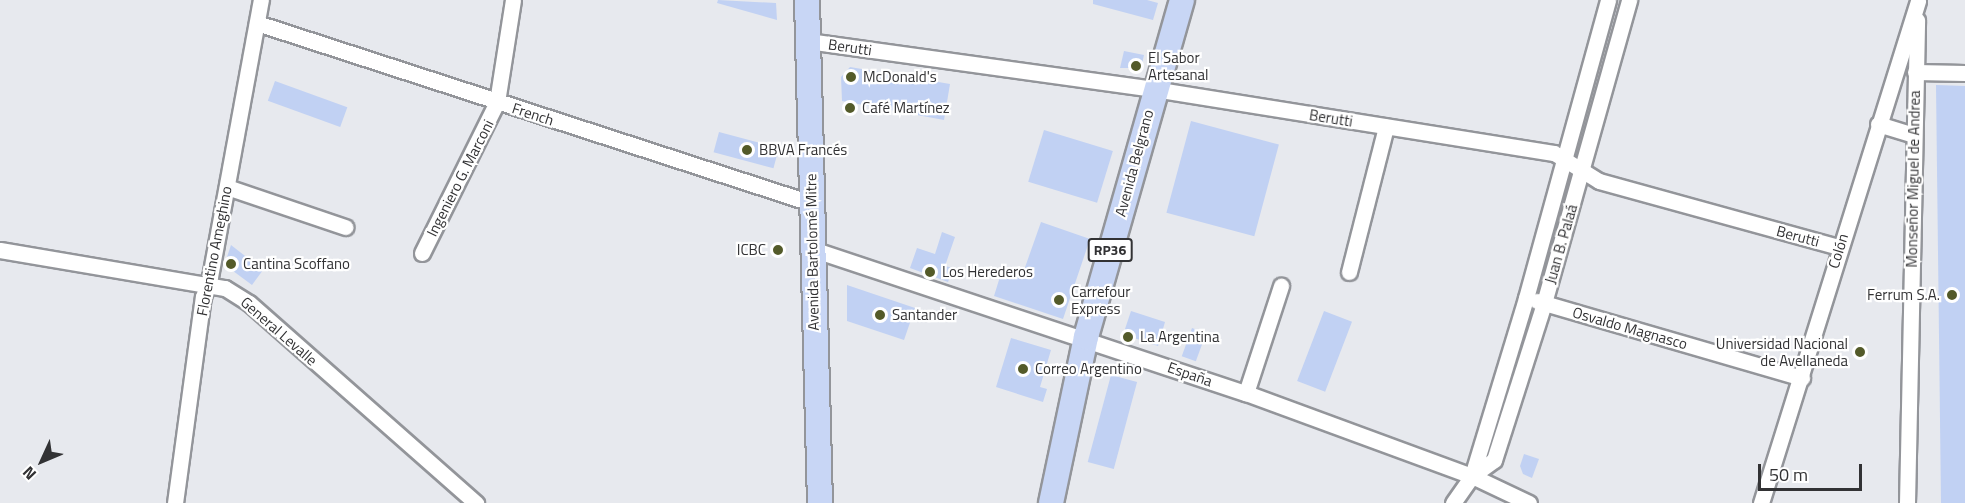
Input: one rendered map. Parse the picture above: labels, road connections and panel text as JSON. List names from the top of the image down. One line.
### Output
{"streets":{"main road":["Avenida Belgrano","RP36","Avenida Bartolomé Mitre"],"street":["Berutti","French","Ingeniero G. Marconi","Monseñor Miguel de Andrea","Juan B. Palaá","Florentino Ameghino","Colón","Osvaldo Magnasco","General Levalle","España"]},"crossings":[["Berutti","Avenida Belgrano"],["Berutti","Juan B. Palaá"],["Berutti","Colón"],["Berutti","Avenida Bartolomé Mitre"],["French","Ingeniero G. Marconi"],["French","Florentino Ameghino"],["French","Avenida Bartolomé Mitre"],["Avenida Belgrano","España"],["Monseñor Miguel de Andrea","Colón"],["Juan B. Palaá","Osvaldo Magnasco"],["Juan B. Palaá","España"],["Florentino Ameghino","General Levalle"],["Colón","Osvaldo Magnasco"],["Avenida Bartolomé Mitre","España"]],"places":["El Sabor Artesanal","McDonald's","Café Martínez","BBVA Francés","ICBC","Cantina Scoffano","Los Herederos","Ferrum S.A.","Carrefour Express","Santander","La Argentina","Universidad Nacional de Avellaneda","Correo Argentino"],"scale_bar":"50 m","north":"bottom left"}
